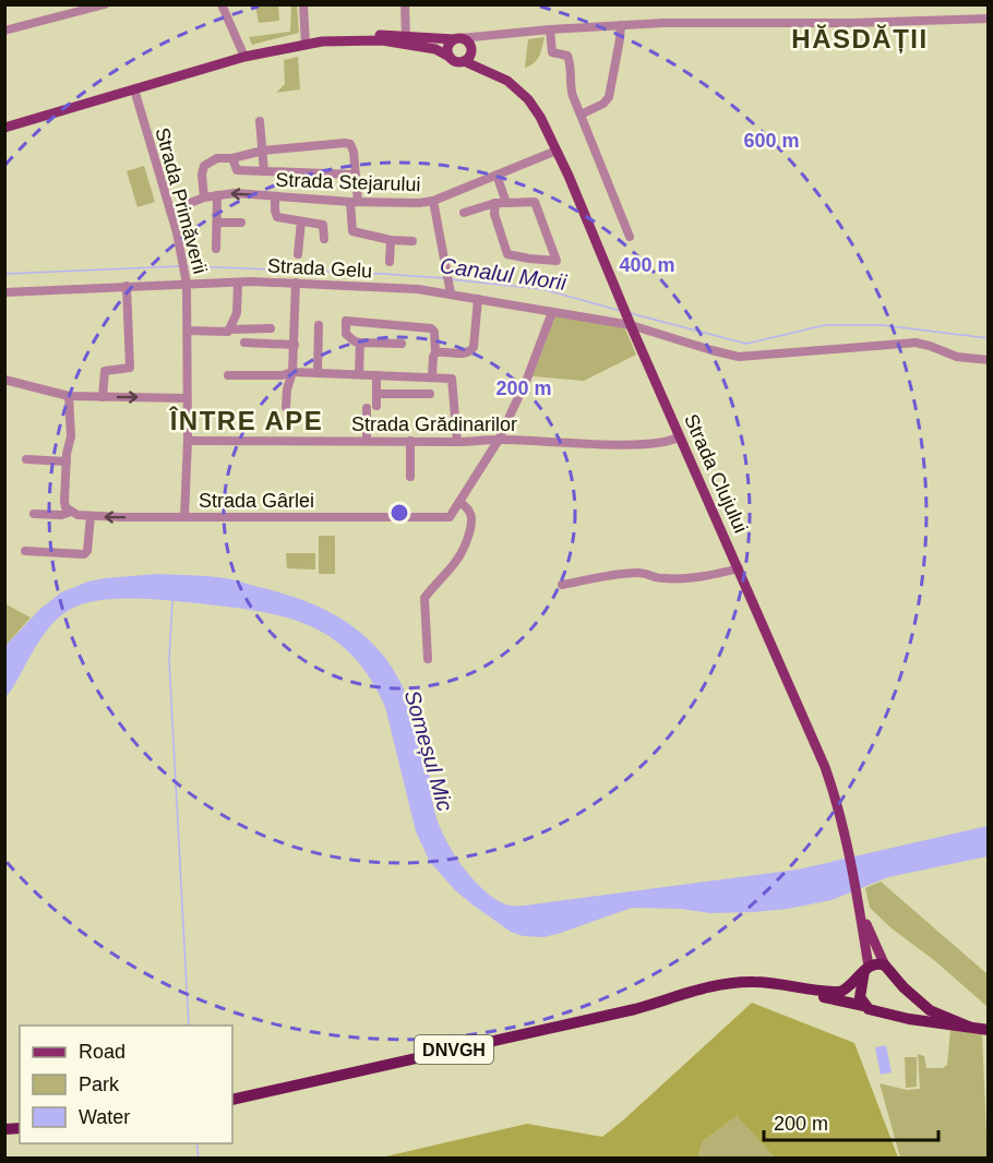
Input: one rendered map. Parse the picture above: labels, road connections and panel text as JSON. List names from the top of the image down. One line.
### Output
{"streets":{"highway":["DNVGH"],"main road":["Strada Clujului"],"street":["Strada Stejarului","Strada Primăverii","Strada Gelu","Strada Grădinarilor","Strada Gârlei"]},"crossings":[["Strada Stejarului","Strada Primăverii"],["Strada Stejarului","Strada Clujului"],["Strada Primăverii","Strada Gelu"],["Strada Primăverii","Strada Grădinarilor"],["Strada Primăverii","Strada Gârlei"],["Strada Gelu","Strada Clujului"],["Strada Grădinarilor","Strada Clujului"],["Strada Clujului","DNVGH"]],"districts":["HĂSDĂȚII","ÎNTRE APE"],"water":["Canalul Morii","Someșul Mic"],"legend":["Road","Park","Water"],"scale_bar":"200 m","rings":["600 m","400 m","200 m"]}
